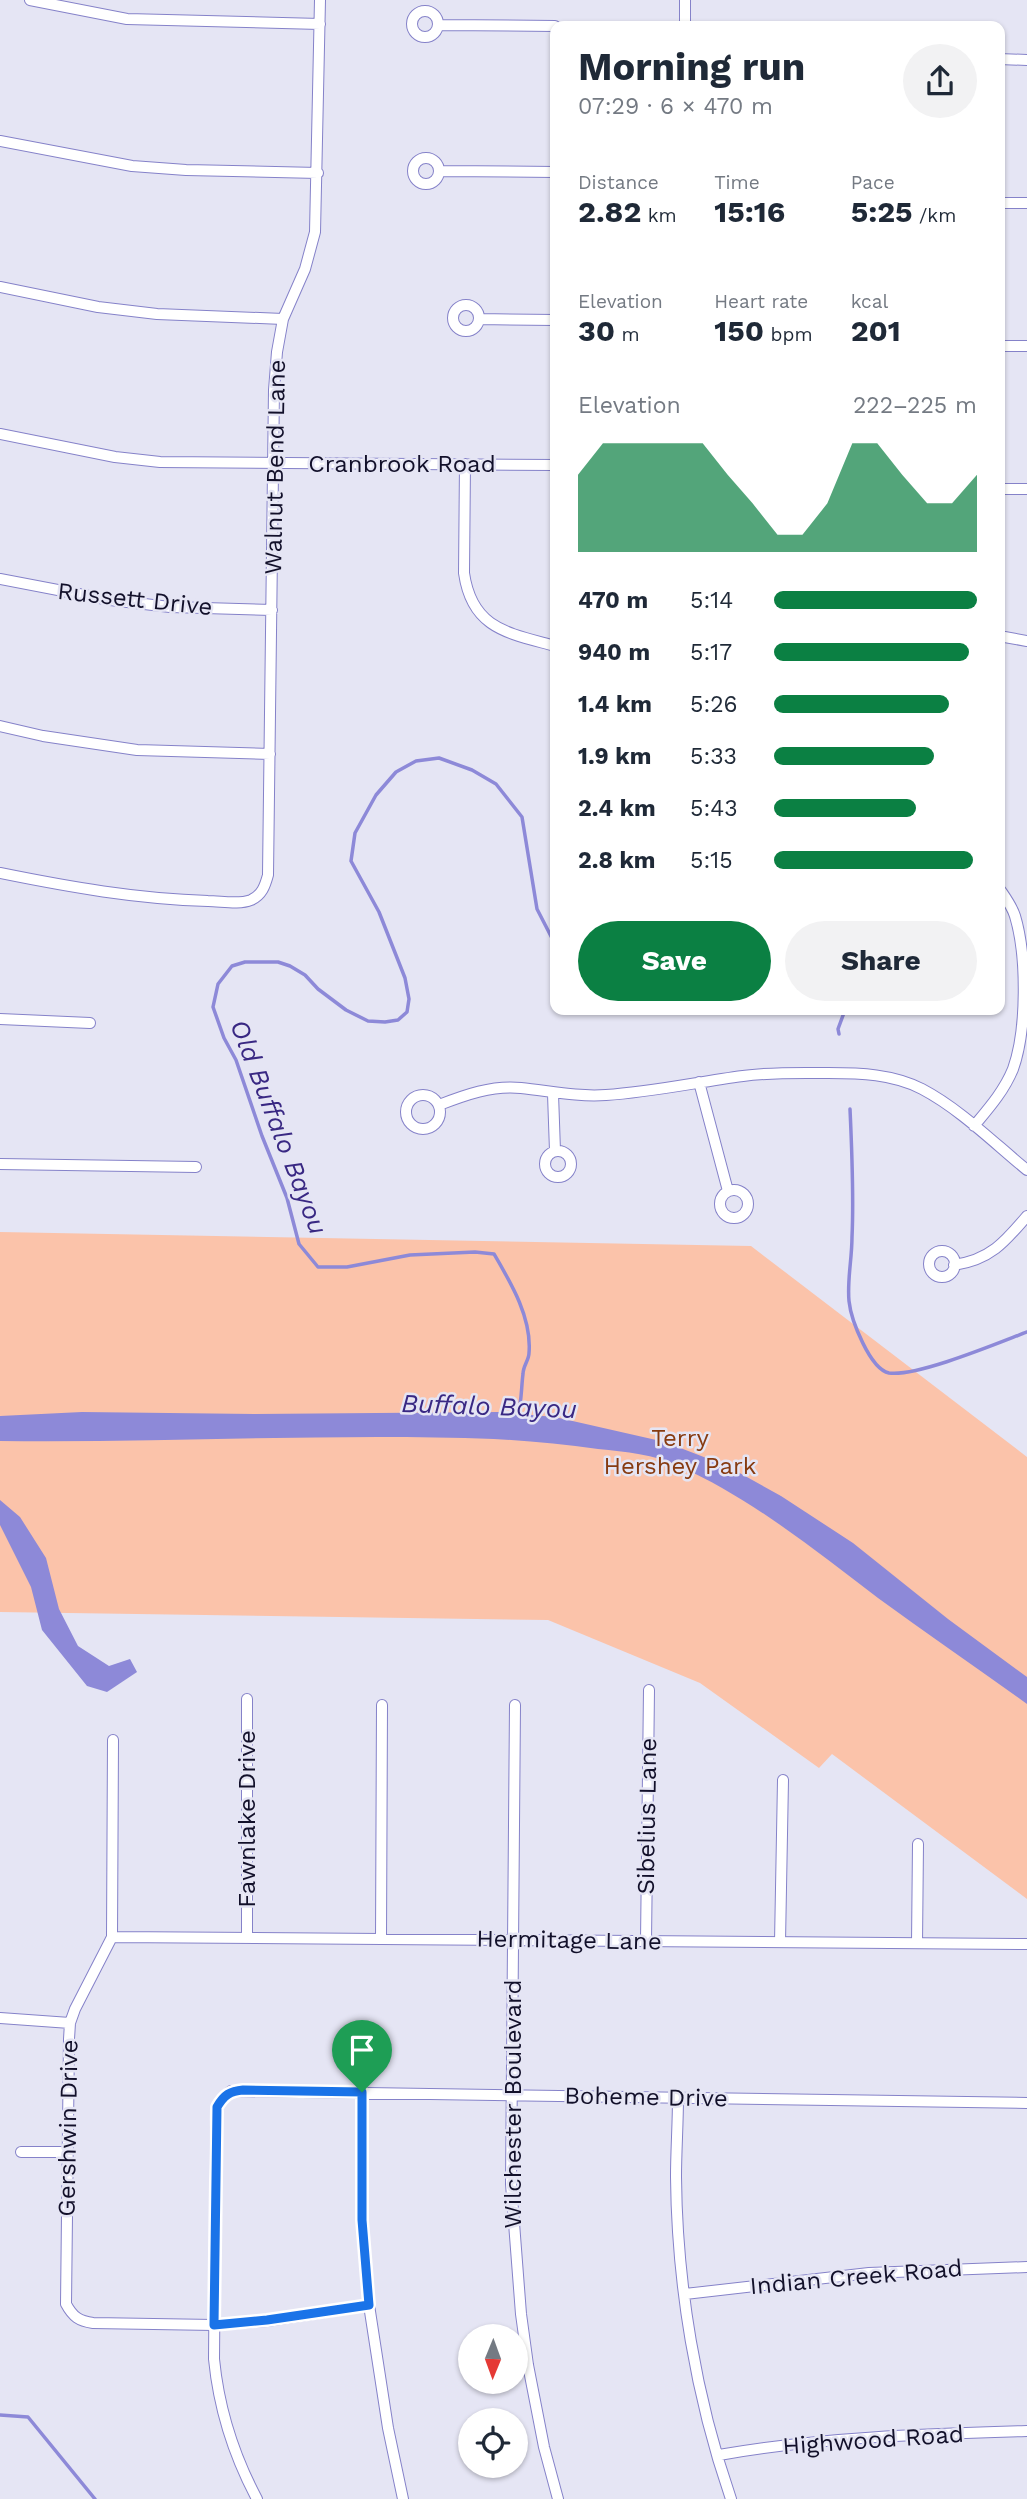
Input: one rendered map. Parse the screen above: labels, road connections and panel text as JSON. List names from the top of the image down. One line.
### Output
{"streets":{"street":["Cranbrook Road","Walnut Bend Lane","Russett Drive","Sibelius Lane","Fawnlake Drive","Hermitage Lane","Boheme Drive","Wilchester Boulevard","Gershwin Drive","Indian Creek Road","Highwood Road"]},"crossings":[["Cranbrook Road","Walnut Bend Lane"],["Walnut Bend Lane","Russett Drive"],["Sibelius Lane","Hermitage Lane"],["Fawnlake Drive","Hermitage Lane"],["Hermitage Lane","Wilchester Boulevard"],["Hermitage Lane","Gershwin Drive"],["Boheme Drive","Wilchester Boulevard"],["Boheme Drive","Gershwin Drive"]],"water":["Old Buffalo Bayou","Buffalo Bayou"],"parks":["Terry Hershey Park"],"north":"bottom","page":{"heading":["Morning run","07:29 · 6 × 470 m"],"stats":[["Distance","2.82 km"],["Time","15:16"],["Pace","5:25 /km"],["Elevation","30 m"],["Heart rate","150 bpm"],["kcal","201"]],"chart":["Elevation","222–225 m"],"list":[{"name":"470 m","note":"5:14"},{"name":"940 m","note":"5:17"},{"name":"1.4 km","note":"5:26"},{"name":"1.9 km","note":"5:33"},{"name":"2.4 km","note":"5:43"},{"name":"2.8 km","note":"5:15"}],"buttons":["Save","Share"]}}
